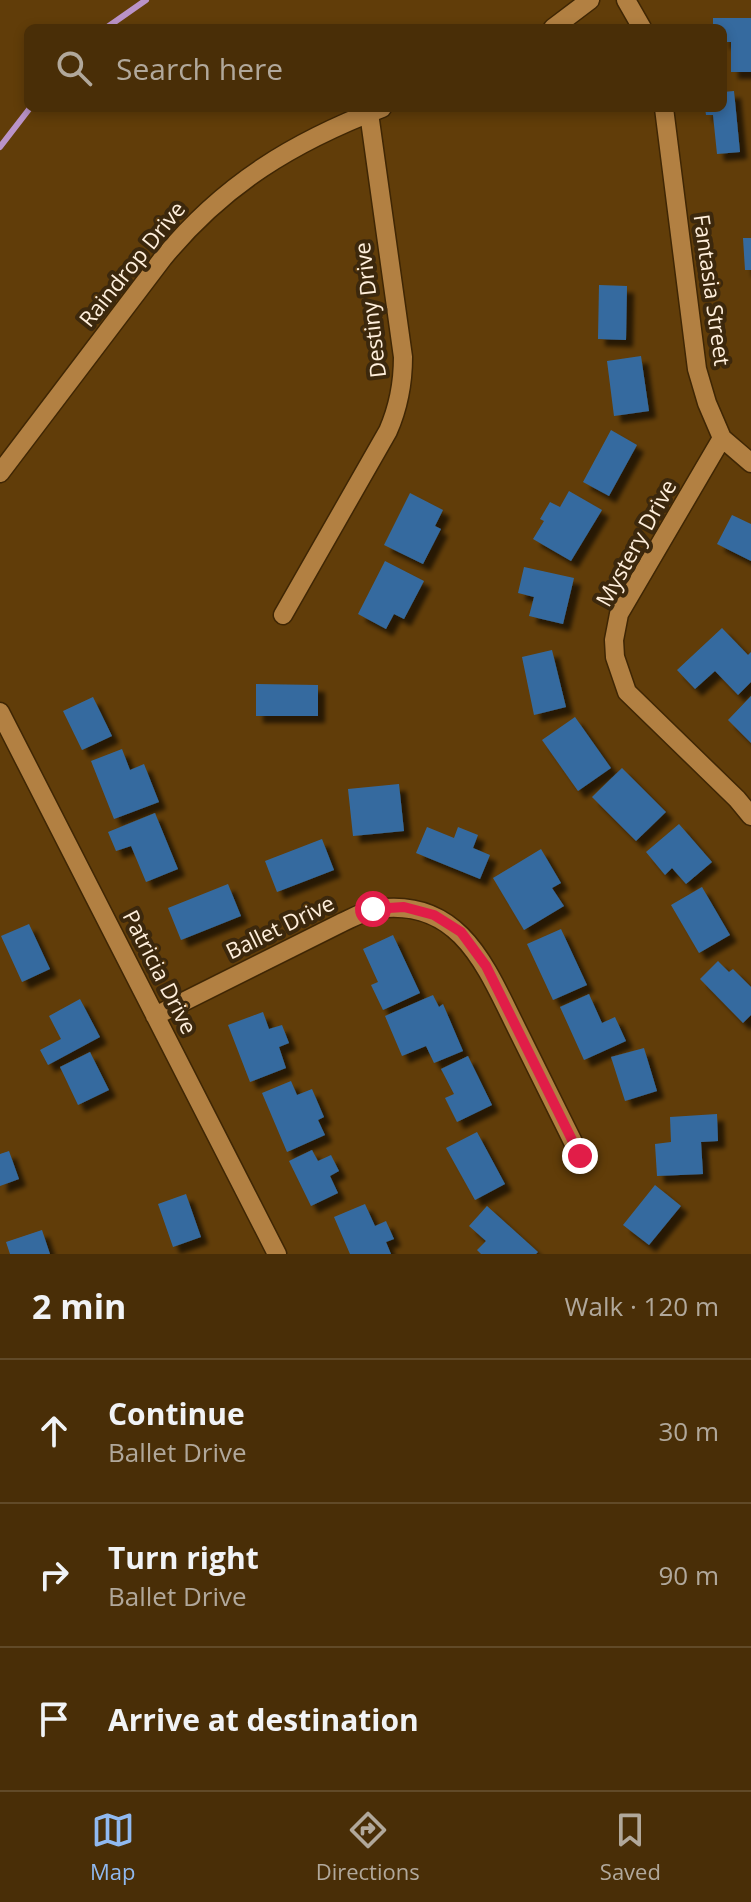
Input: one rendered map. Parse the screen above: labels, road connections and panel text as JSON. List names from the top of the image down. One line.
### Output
{"streets":{"street":["Raindrop Drive","Fantasia Street","Destiny Drive","Mystery Drive","Ballet Drive","Patricia Drive"]},"crossings":[["Fantasia Street","Mystery Drive"],["Ballet Drive","Patricia Drive"]],"page":{"search":"Search here","heading":["2 min","Walk · 120 m"],"list":[["Continue","Ballet Drive","30 m"],["Turn right","Ballet Drive","90 m"],"Arrive at destination"],"nav":["Map","Directions","Saved"]}}
